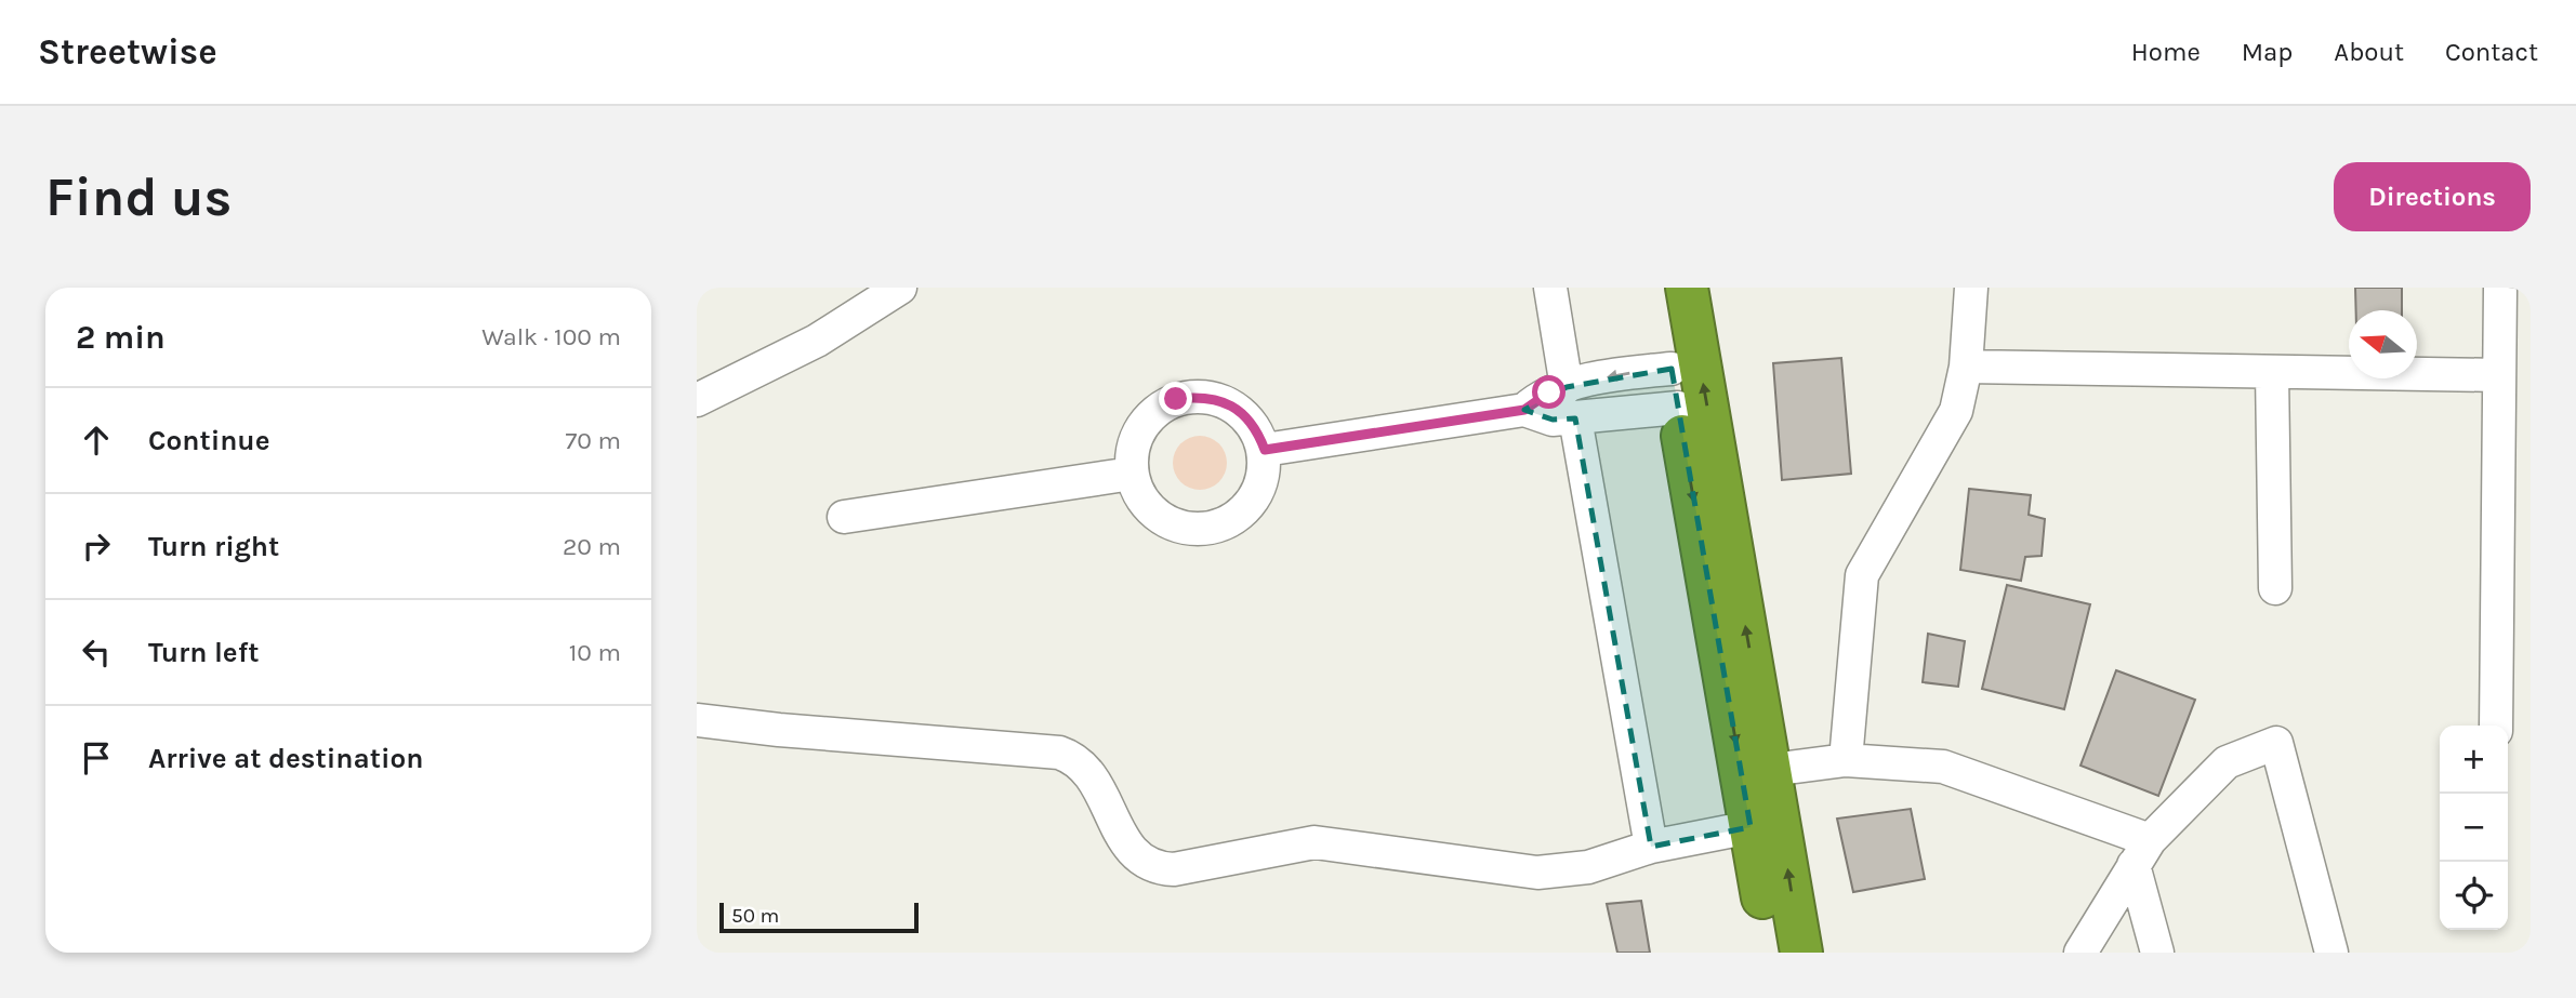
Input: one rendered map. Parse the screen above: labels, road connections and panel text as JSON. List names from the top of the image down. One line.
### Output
{"scale_bar":"50 m","north":"left","page":{"header":"Streetwise","nav":["Home","Map","About","Contact"],"buttons":"Directions","title":"Find us","heading":["2 min","Walk · 100 m"],"list":[["Continue","70 m"],["Turn right","20 m"],["Turn left","10 m"],"Arrive at destination"],"map_buttons":["+","−"],"scale":"50 m"}}
